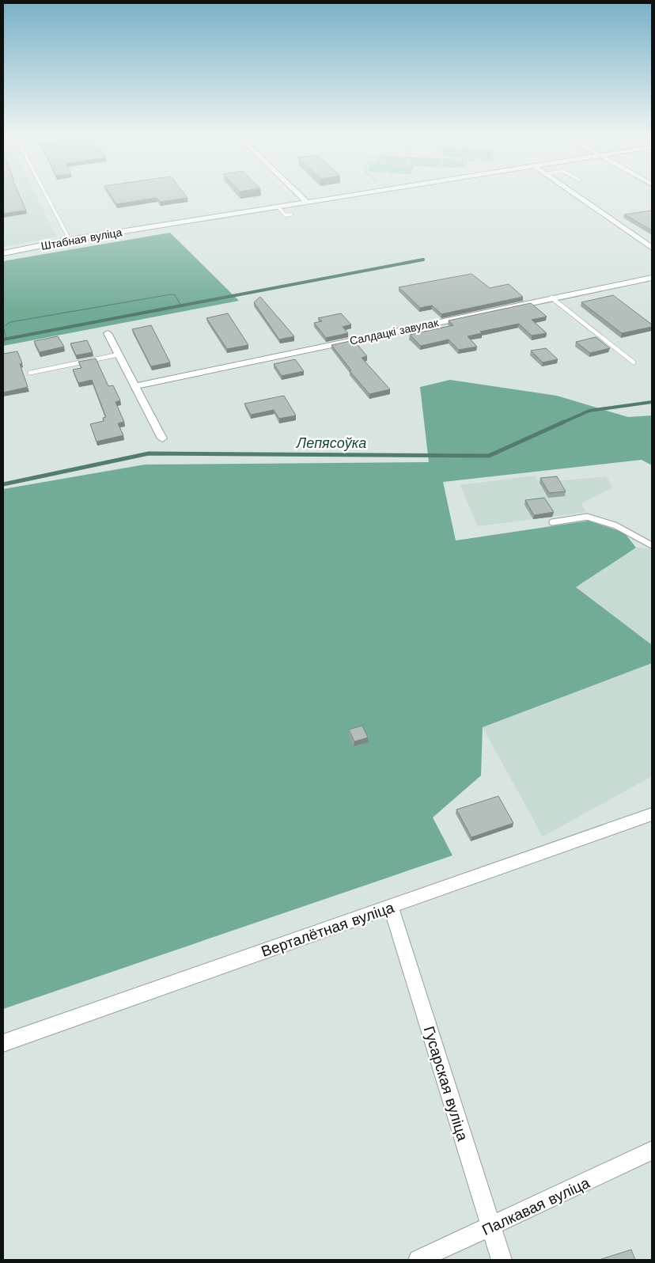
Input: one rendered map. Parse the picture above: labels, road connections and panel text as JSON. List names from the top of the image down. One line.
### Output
{"streets":{"street":["Штабная вуліца","Салдацкі завулак","Верталётная вуліца","Гусарская вуліца","Палкавая вуліца"]},"crossings":[["Верталётная вуліца","Гусарская вуліца"],["Гусарская вуліца","Палкавая вуліца"]],"water":["Лепясоўка"]}
